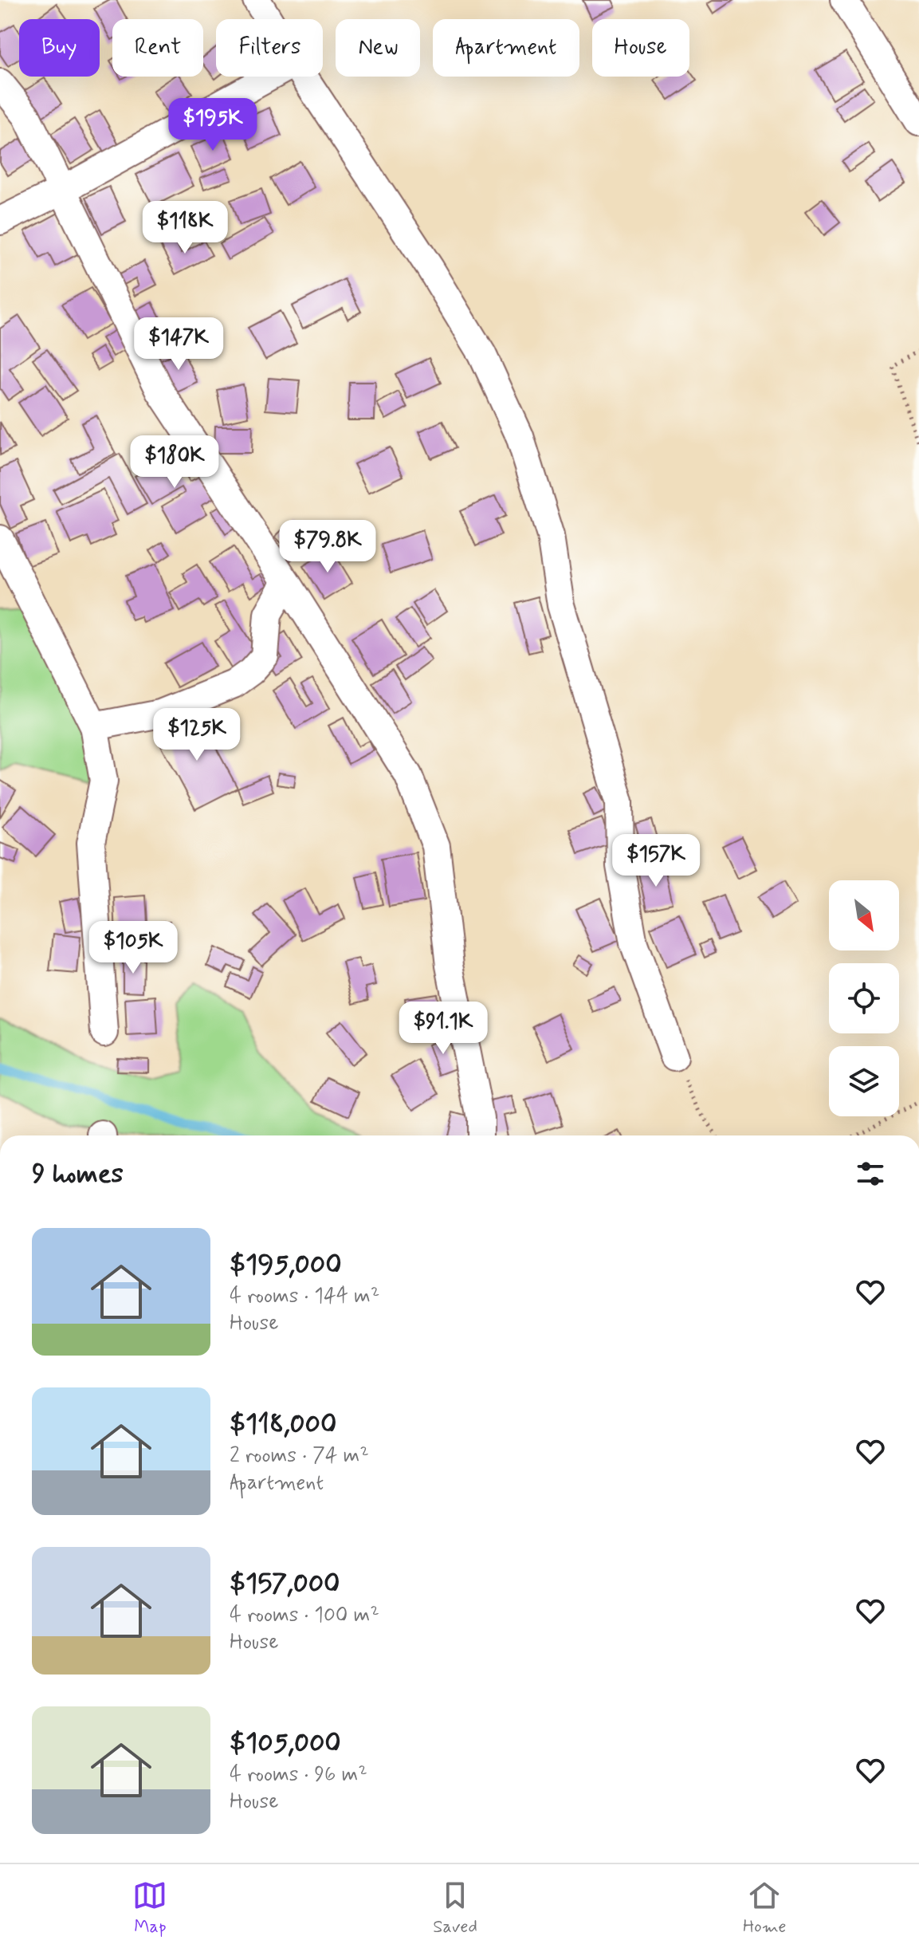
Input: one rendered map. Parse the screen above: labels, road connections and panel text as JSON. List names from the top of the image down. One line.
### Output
{"north":"bottom right","page":{"chip":["Buy","Rent","Filters","New","Apartment","House"],"price":["$195K","$118K","$147K","$180K","$79.8K","$125K","$157K","$105K","$91.1K"],"heading":"9 homes","list":[{"name":"$195,000","note":"4 rooms · 144 m² · House"},{"name":"$118,000","note":"2 rooms · 74 m² · Apartment"},{"name":"$157,000","note":"4 rooms · 100 m² · House"},{"name":"$105,000","note":"4 rooms · 96 m² · House"}],"tabs":["Map","Saved","Home"]}}
